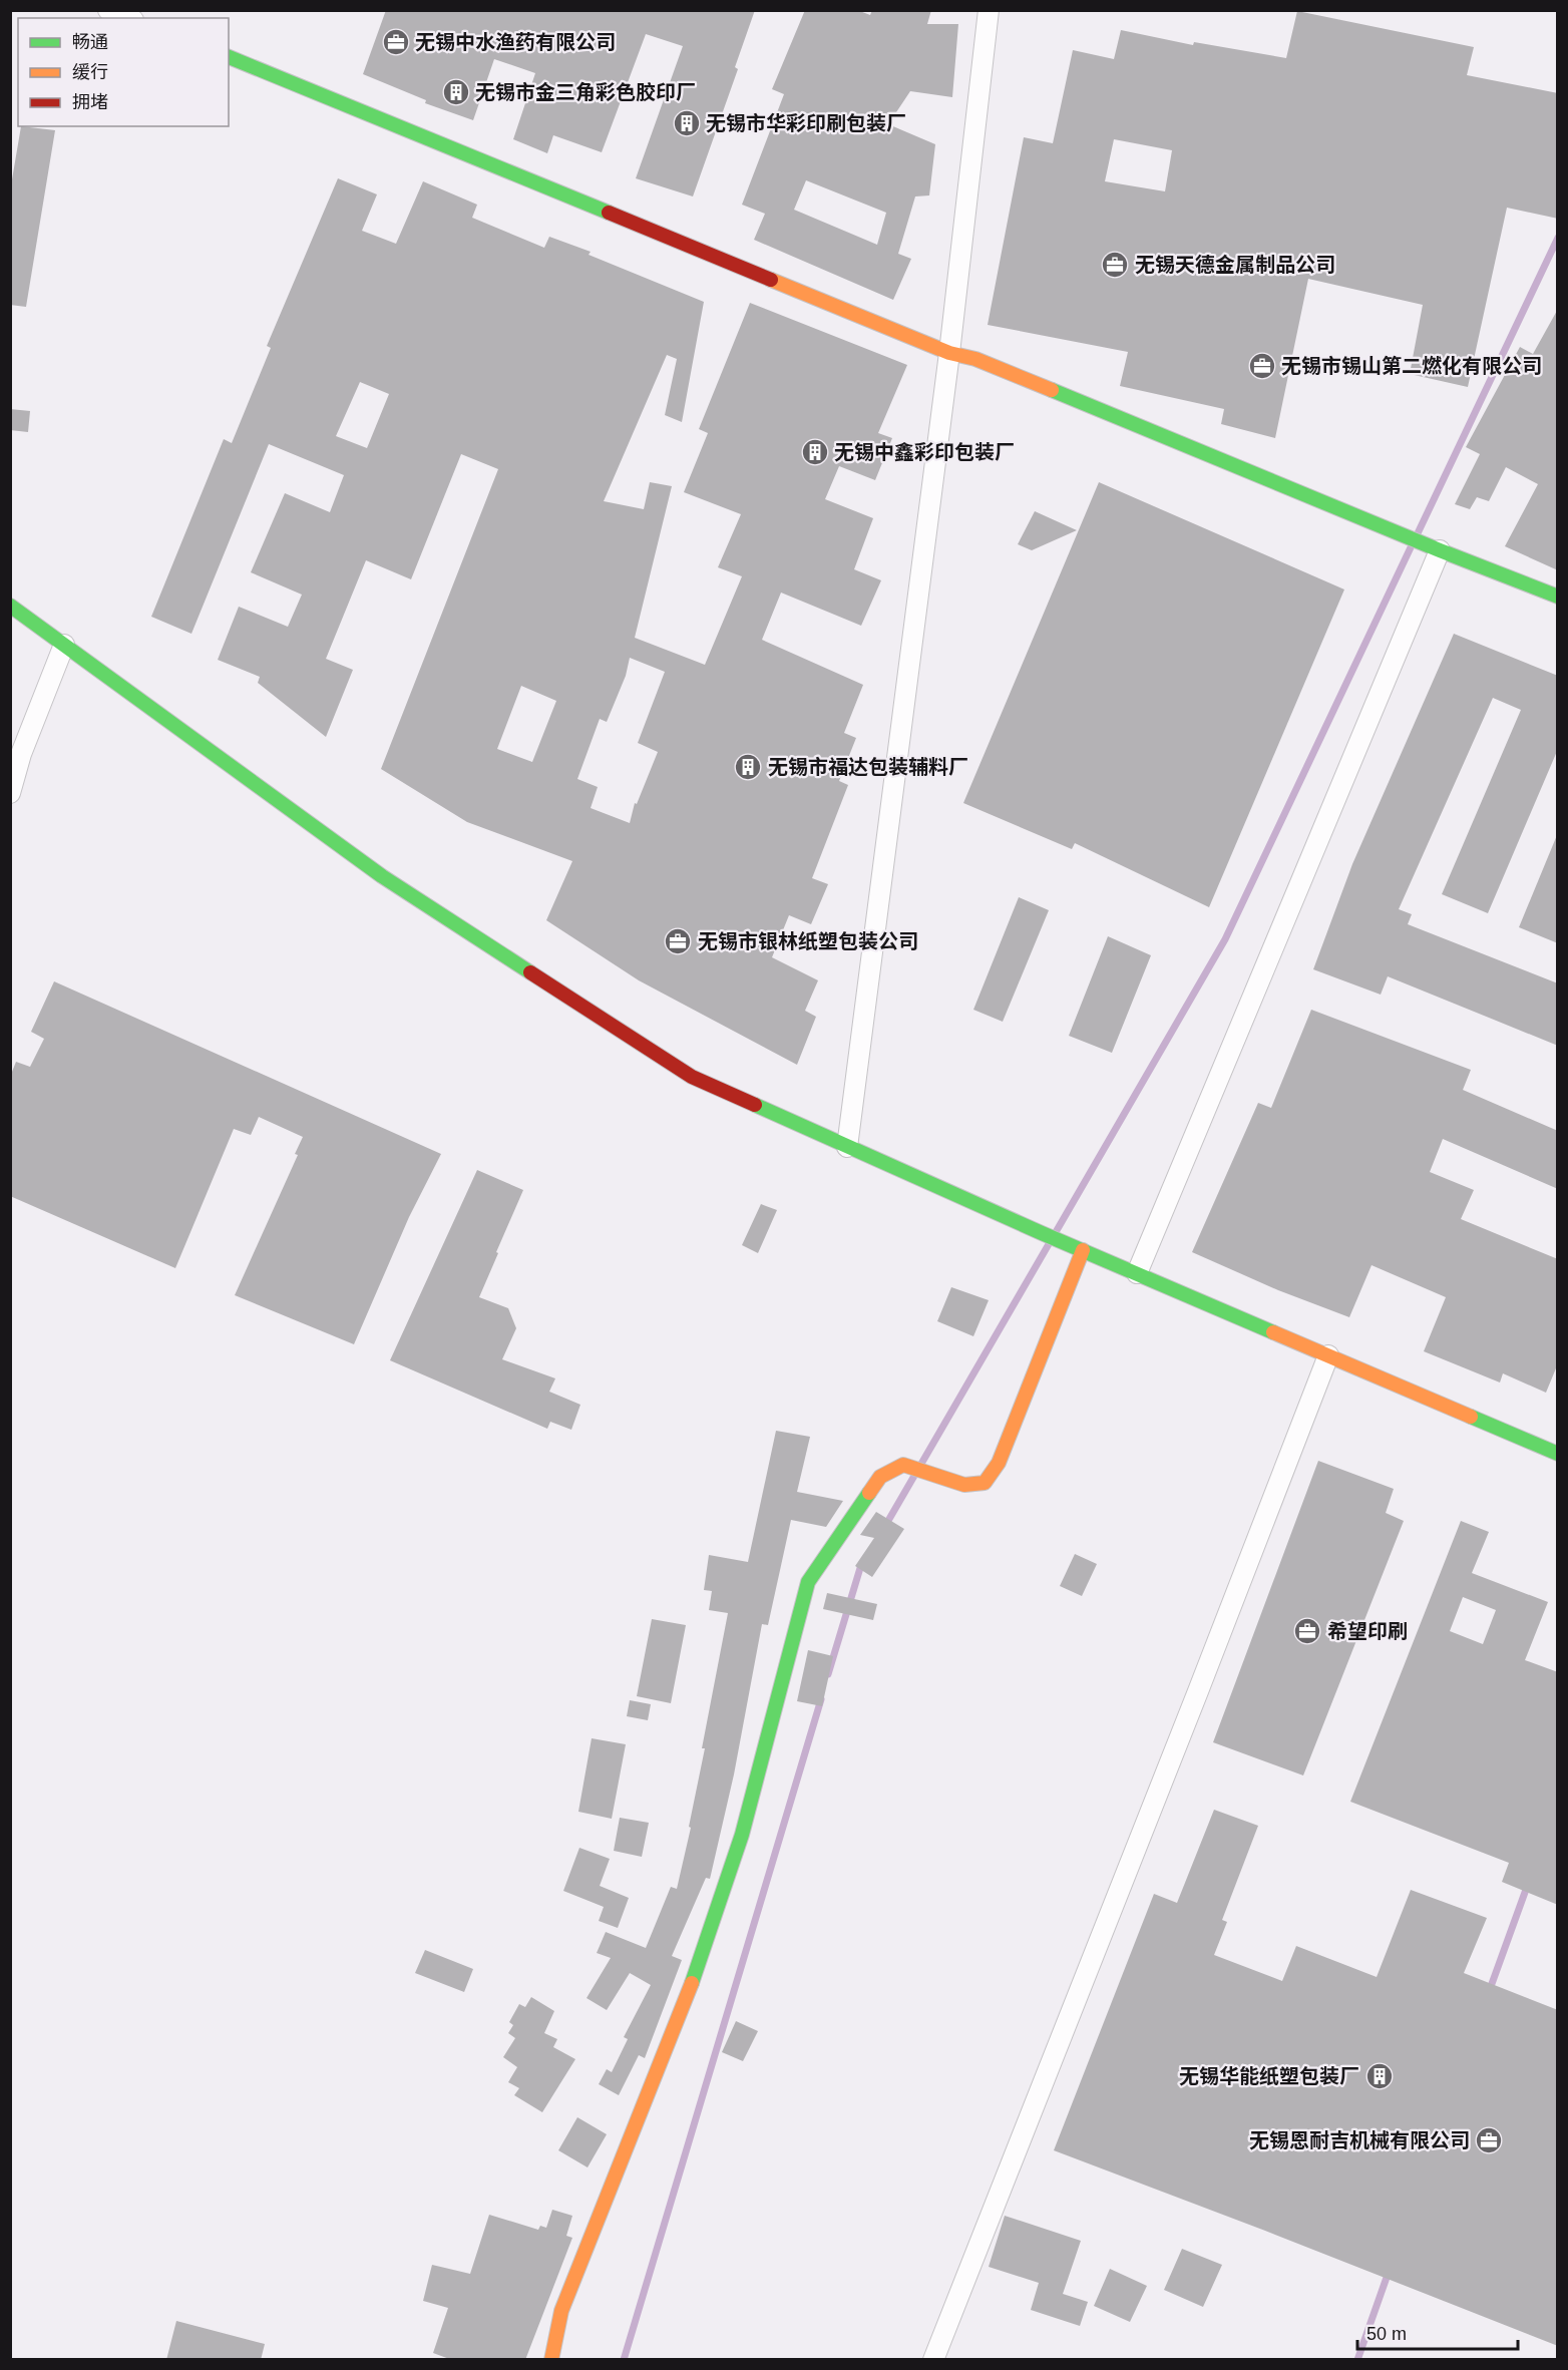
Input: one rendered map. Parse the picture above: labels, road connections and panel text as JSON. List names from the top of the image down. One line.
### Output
{"places":{"office":["无锡中水渔药有限公司","无锡天德金属制品公司","无锡市锡山第二燃化有限公司","无锡市银林纸塑包装公司","希望印刷","无锡恩耐吉机械有限公司"],"building":["无锡市金三角彩色胶印厂","无锡市华彩印刷包装厂","无锡中鑫彩印包装厂","无锡市福达包装辅料厂","无锡华能纸塑包装厂"]},"legend":["畅通","缓行","拥堵"],"scale_bar":"50 m"}
